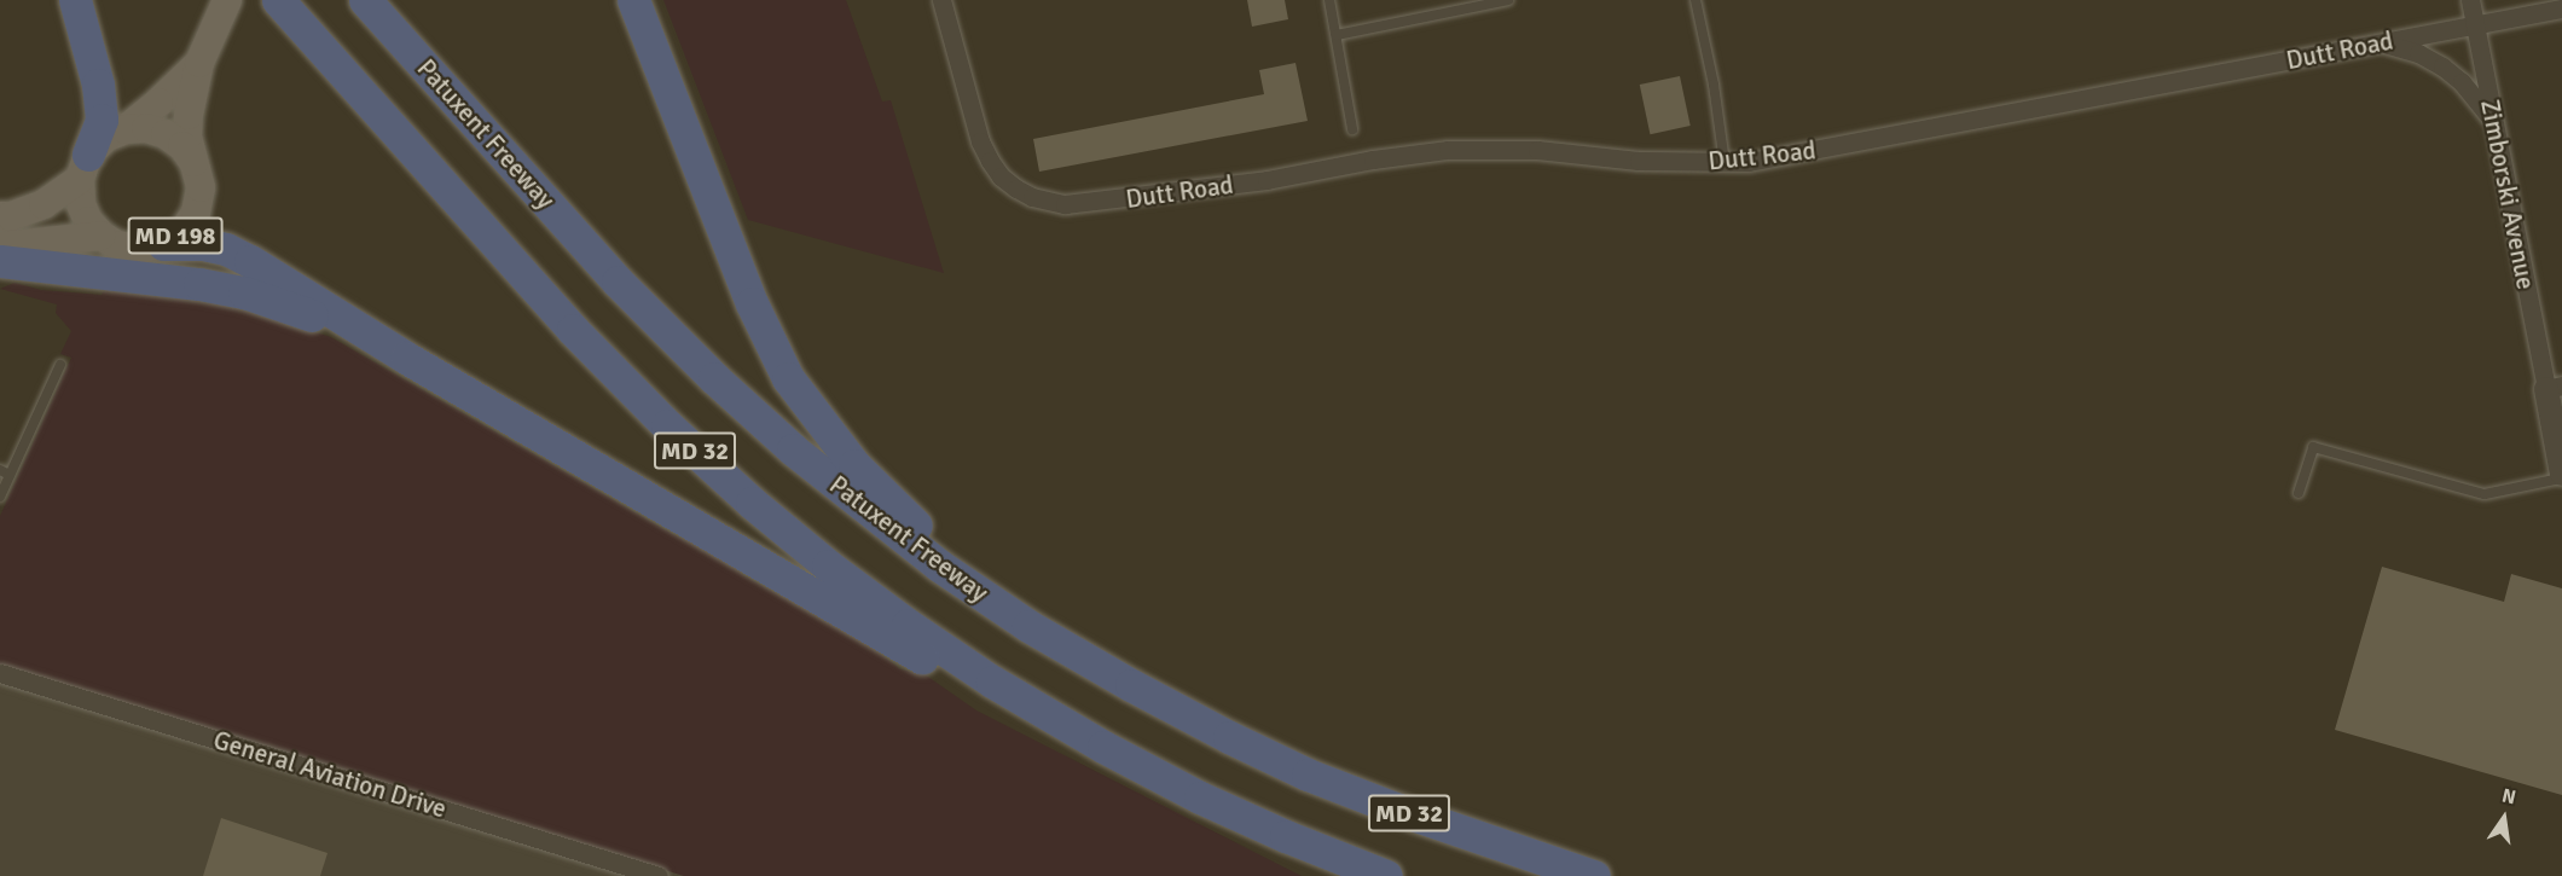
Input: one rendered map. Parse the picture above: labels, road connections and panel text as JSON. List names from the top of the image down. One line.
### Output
{"streets":{"highway":["Patuxent Freeway","MD 32"],"main road":["MD 198"],"street":["Dutt Road","Zimborski Avenue","General Aviation Drive"]},"crossings":[["Dutt Road","Zimborski Avenue"]],"north":"top"}
